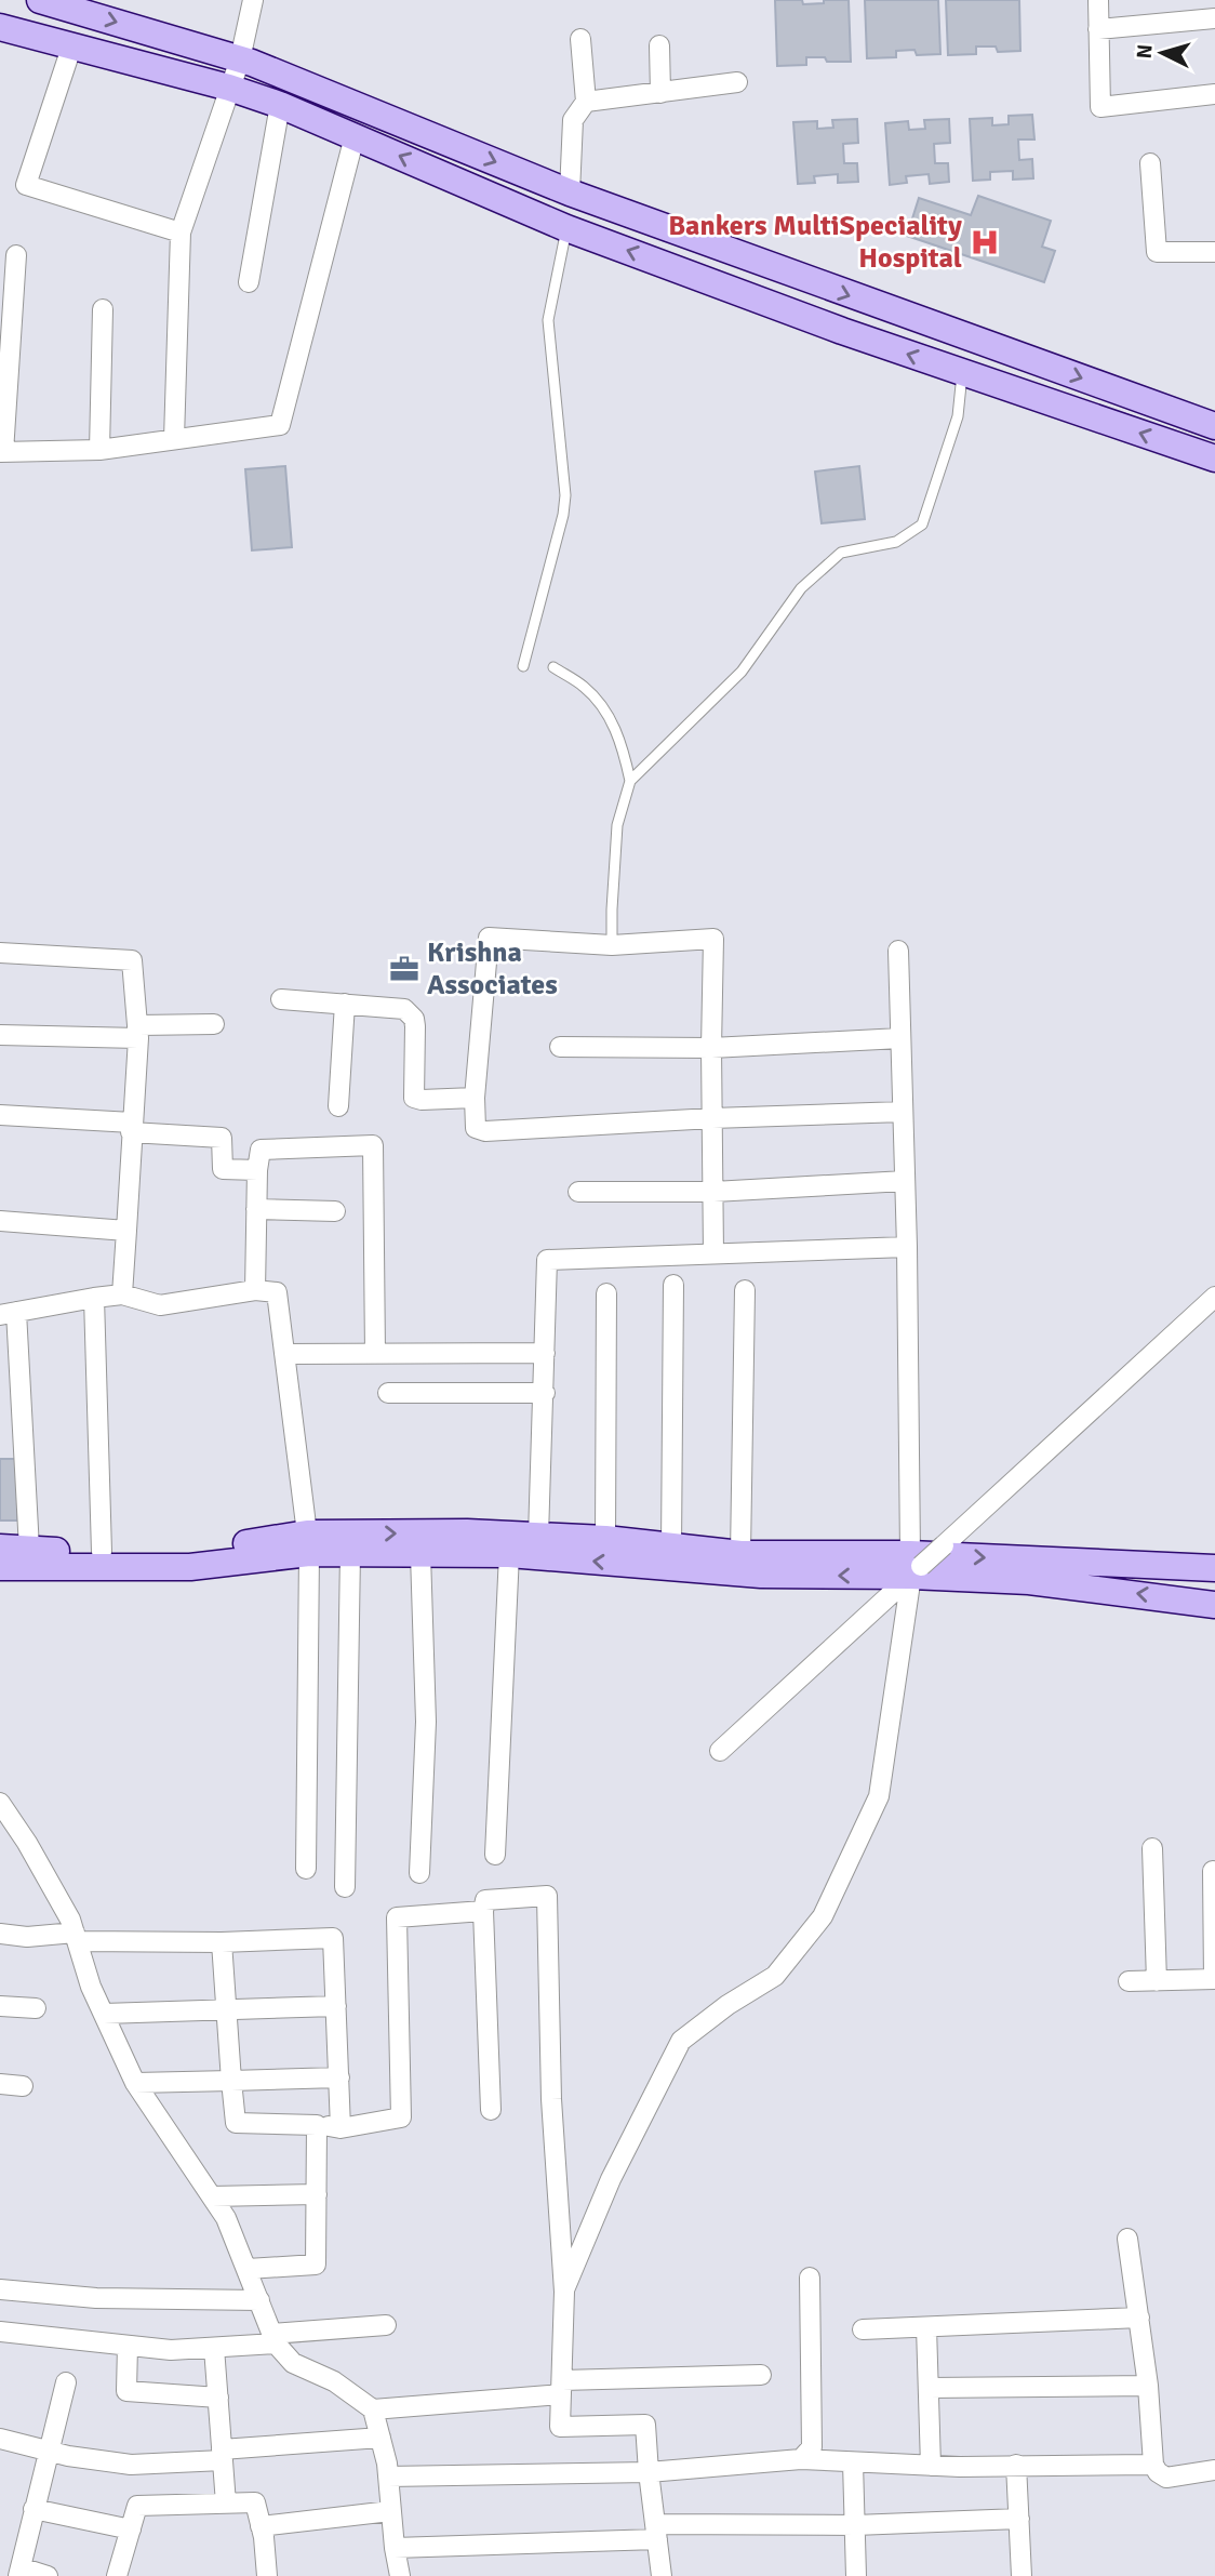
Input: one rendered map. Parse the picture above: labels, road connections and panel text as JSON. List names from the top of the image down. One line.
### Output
{"places":{"hospital":["Bankers MultiSpeciality Hospital"],"office":["Krishna Associates"]},"north":"left"}
